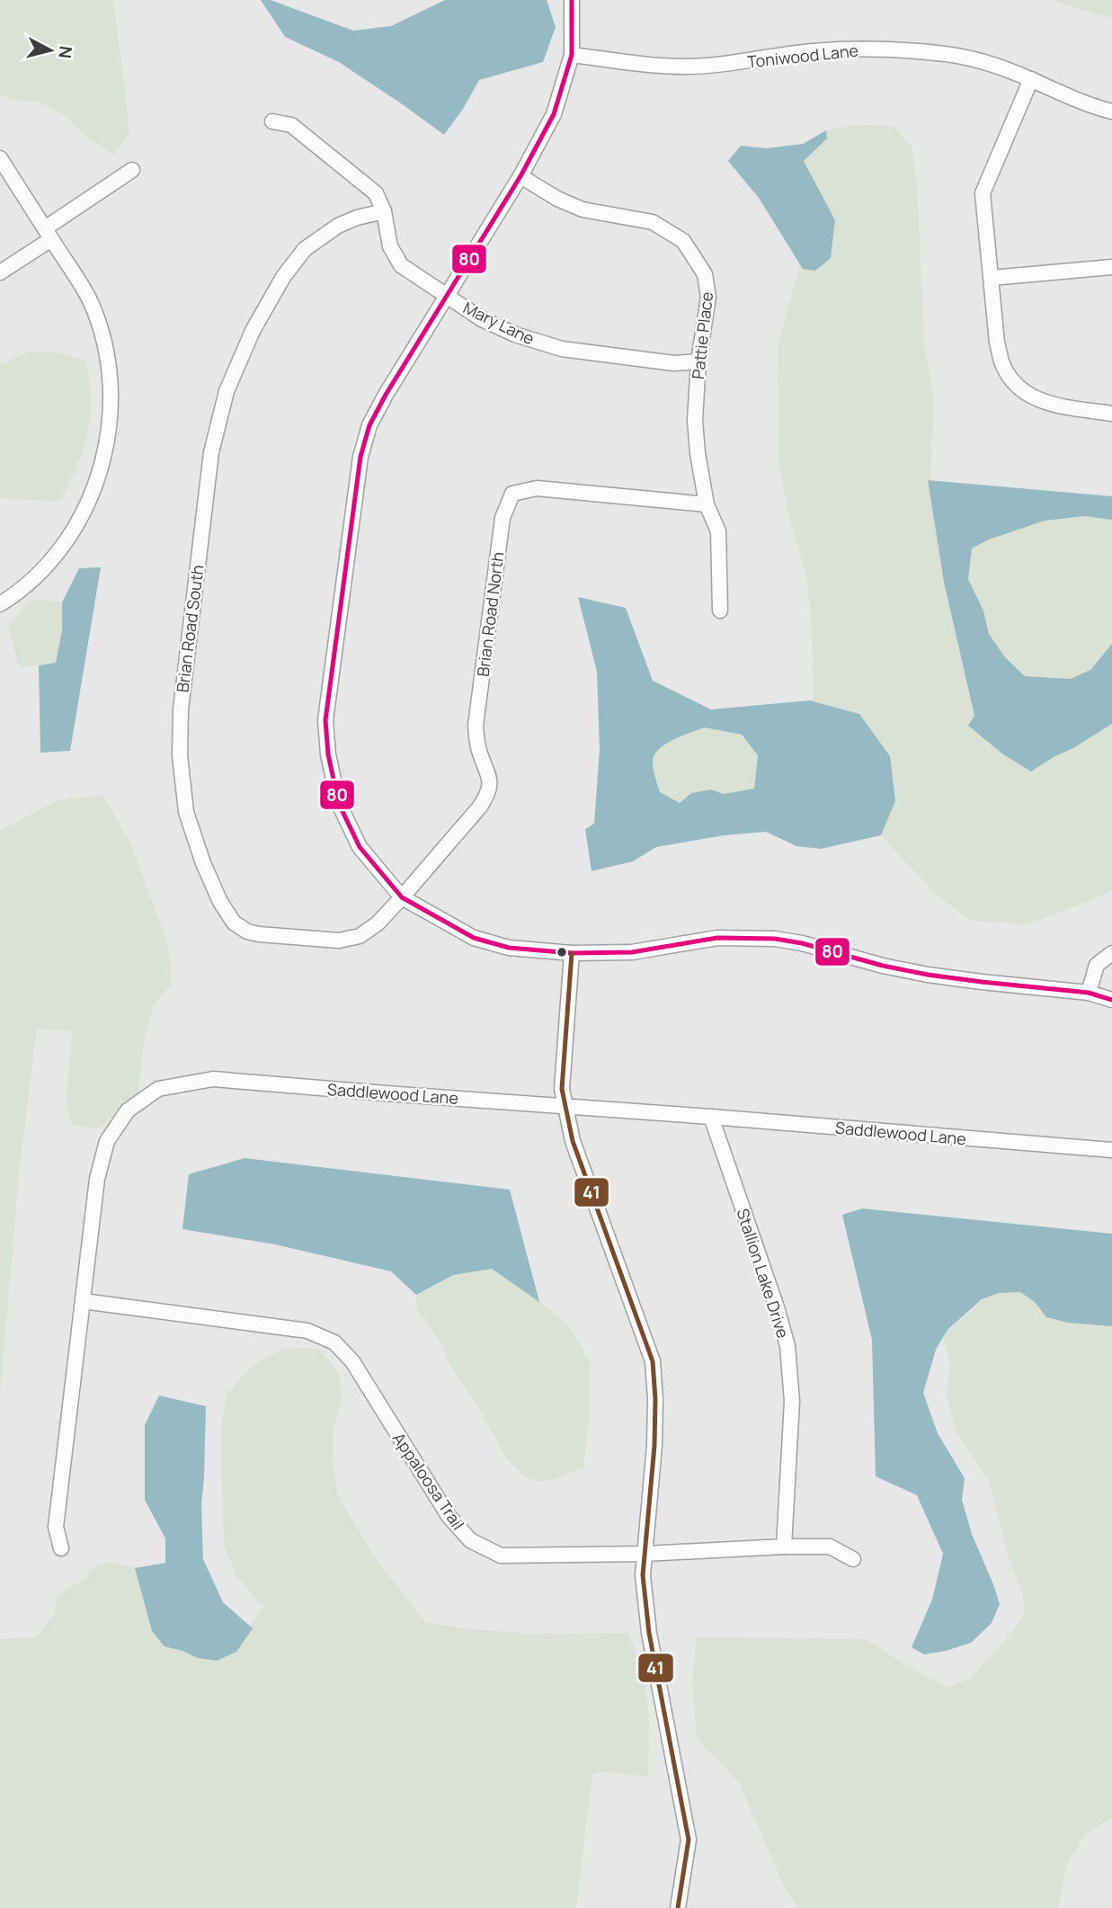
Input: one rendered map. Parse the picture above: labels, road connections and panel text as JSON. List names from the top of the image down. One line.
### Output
{"streets":{"street":["Toniwood Lane","Mary Lane","Pattie Place","Brian Road North","Brian Road South","Saddlewood Lane","Stallion Lake Drive","Appaloosa Trail"]},"crossings":[["Mary Lane","Pattie Place"],["Mary Lane","Brian Road South"],["Pattie Place","Brian Road North"],["Brian Road North","Brian Road South"],["Saddlewood Lane","Stallion Lake Drive"],["Saddlewood Lane","Appaloosa Trail"],["Stallion Lake Drive","Appaloosa Trail"]],"lines":["transit line 80","transit line 41"],"north":"right"}
